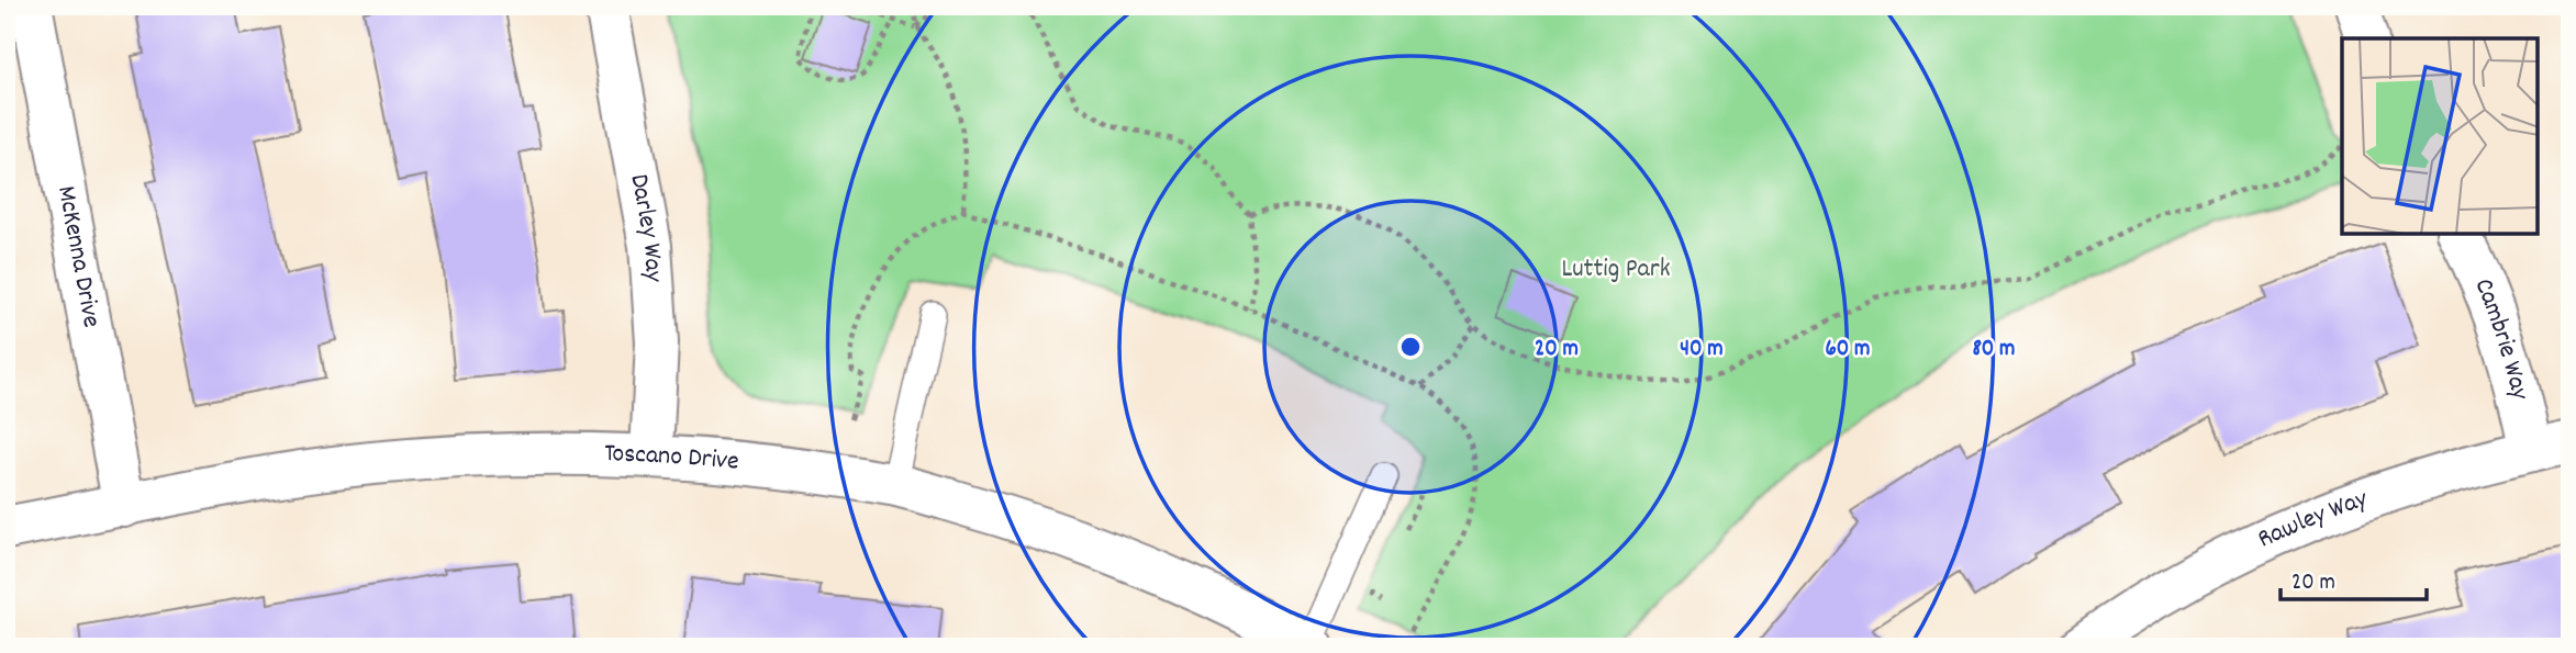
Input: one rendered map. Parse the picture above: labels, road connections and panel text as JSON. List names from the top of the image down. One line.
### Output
{"streets":{"street":["Darley Way","McKenna Drive","Cambrie Way","Toscano Drive","Rawley Way"]},"crossings":[["Darley Way","Toscano Drive"],["McKenna Drive","Toscano Drive"],["Cambrie Way","Rawley Way"]],"parks":["Luttig Park"],"scale_bar":"20 m","rings":["20 m","40 m","60 m","80 m"]}
